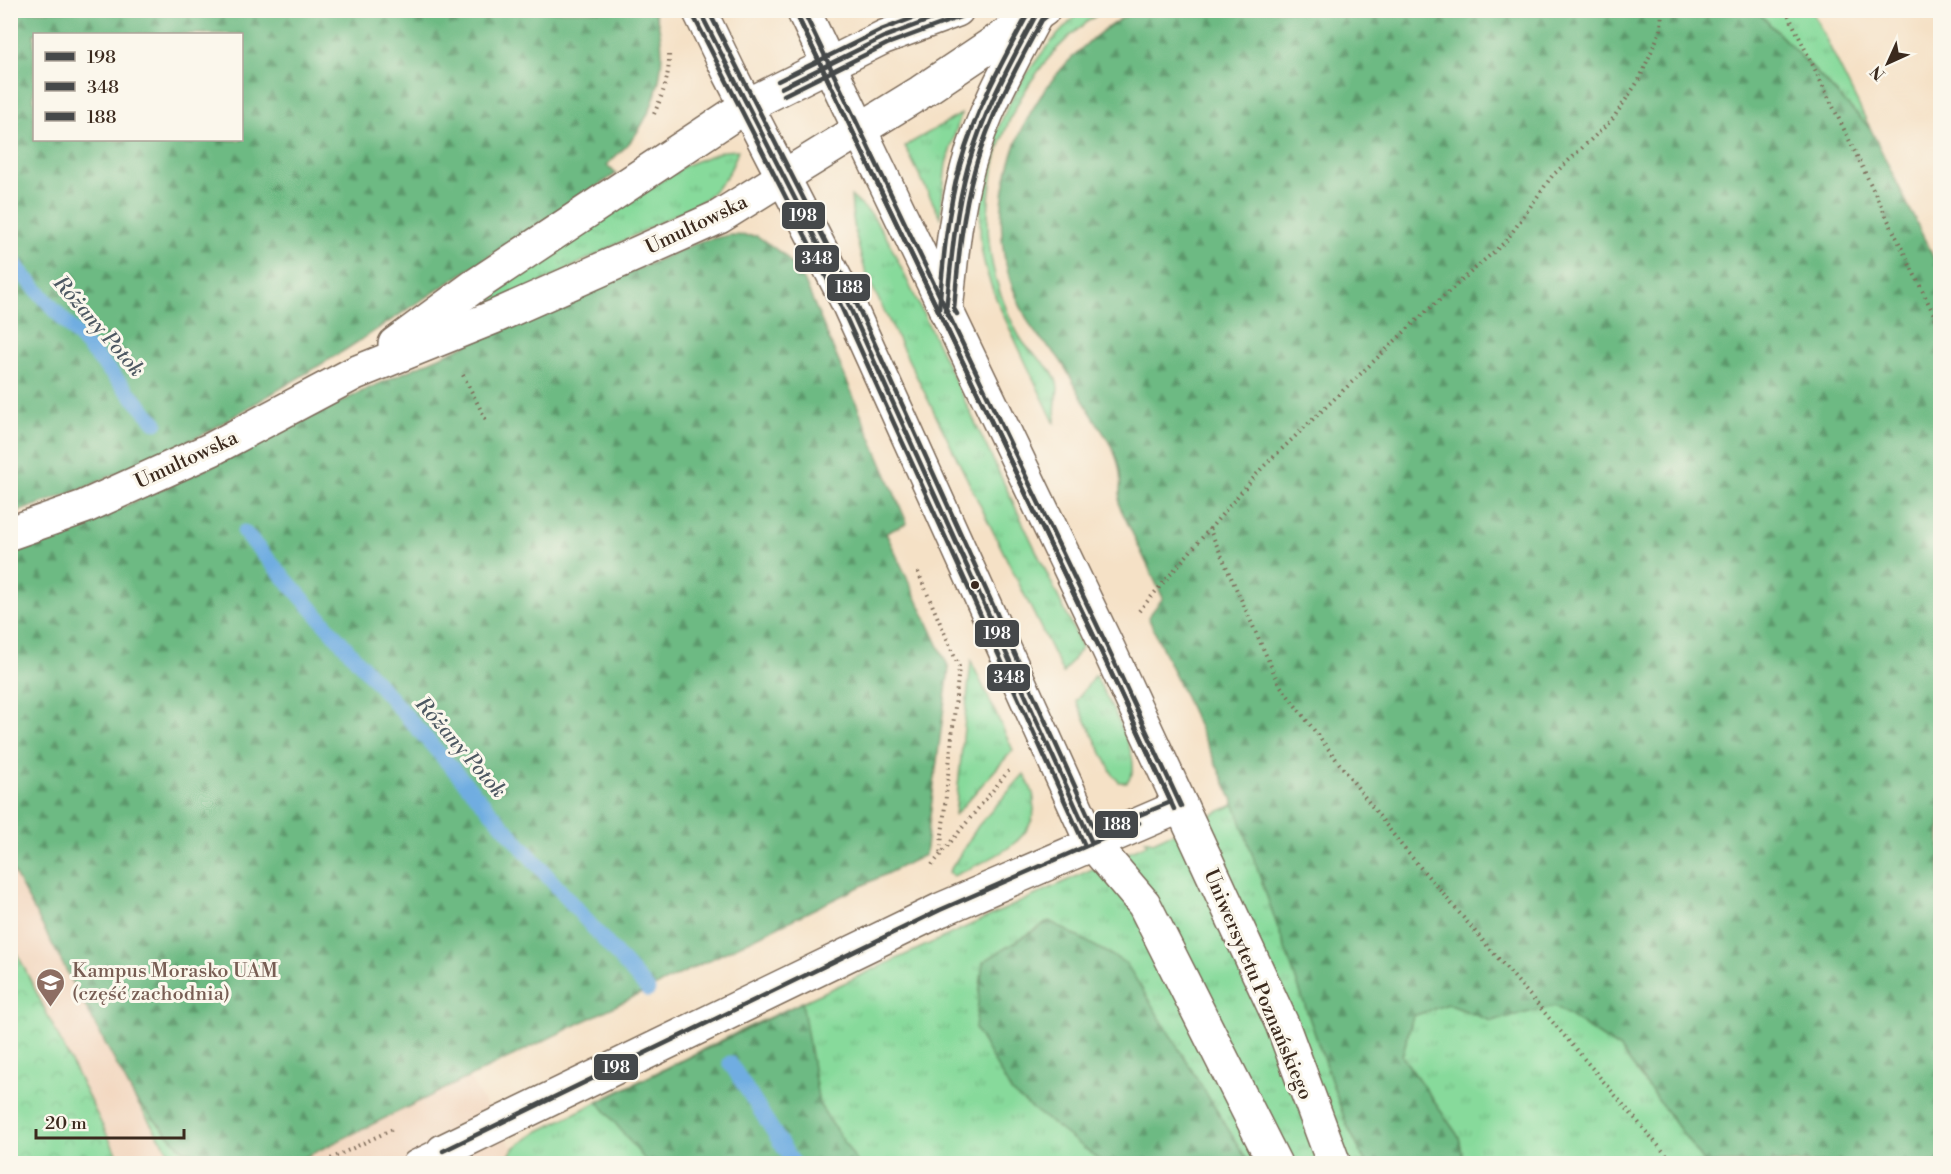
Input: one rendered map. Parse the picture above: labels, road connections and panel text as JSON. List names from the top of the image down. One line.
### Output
{"streets":{"street":["Umultowska","Uniwersytetu Poznańskiego"]},"crossings":[["Umultowska","Uniwersytetu Poznańskiego"]],"water":["Różany Potok"],"places":{"school or university":["Kampus Morasko UAM (część zachodnia)"]},"lines":["transit line 198","transit line 188","transit line 348"],"legend":["198","348","188"],"scale_bar":"20 m","north":"bottom left"}
